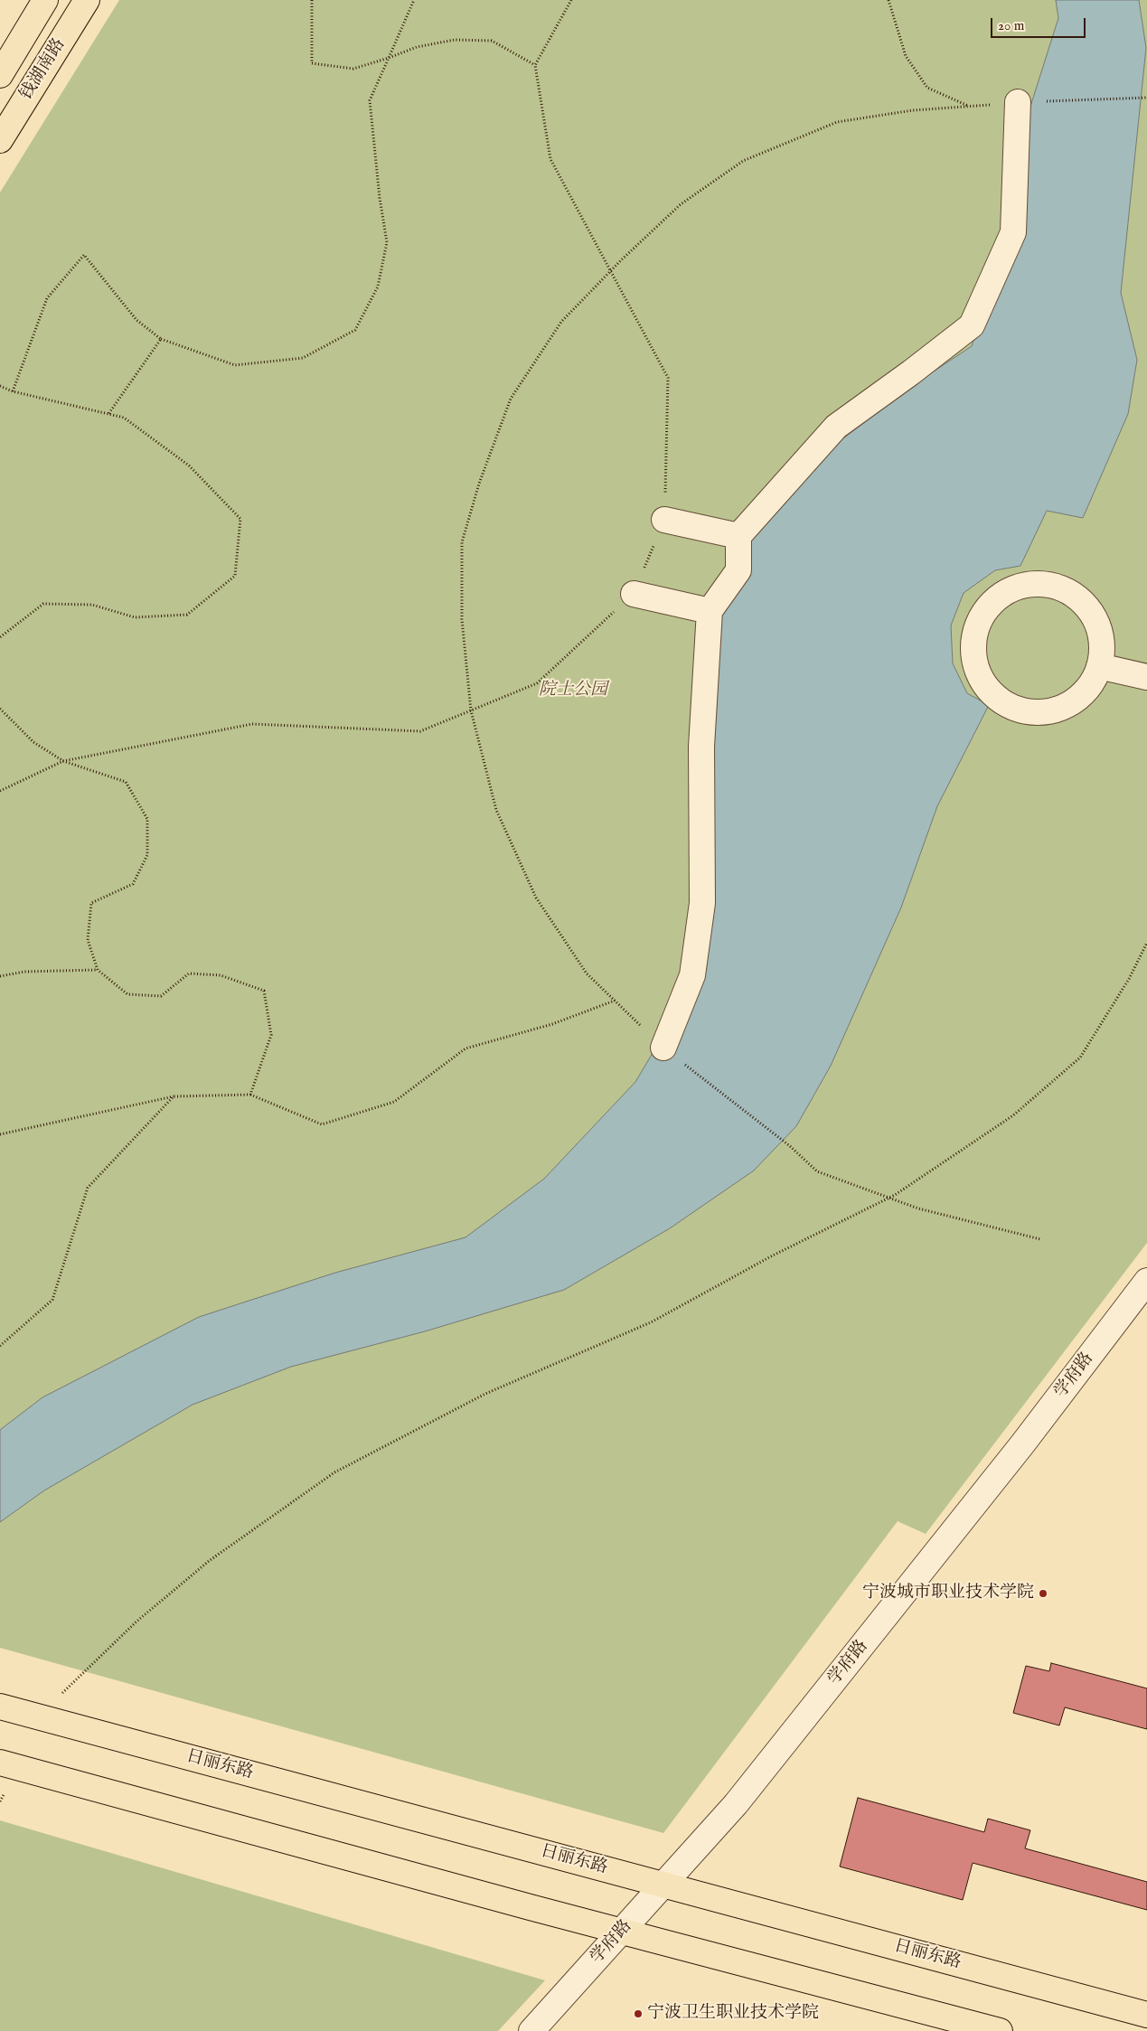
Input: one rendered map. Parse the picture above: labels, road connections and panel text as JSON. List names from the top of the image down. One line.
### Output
{"streets":{"main road":["钱湖南路","日丽东路"],"street":["学府路"]},"crossings":[["学府路","日丽东路"]],"parks":["院士公园"],"places":["宁波城市职业技术学院","宁波卫生职业技术学院"],"scale_bar":"20 m"}
